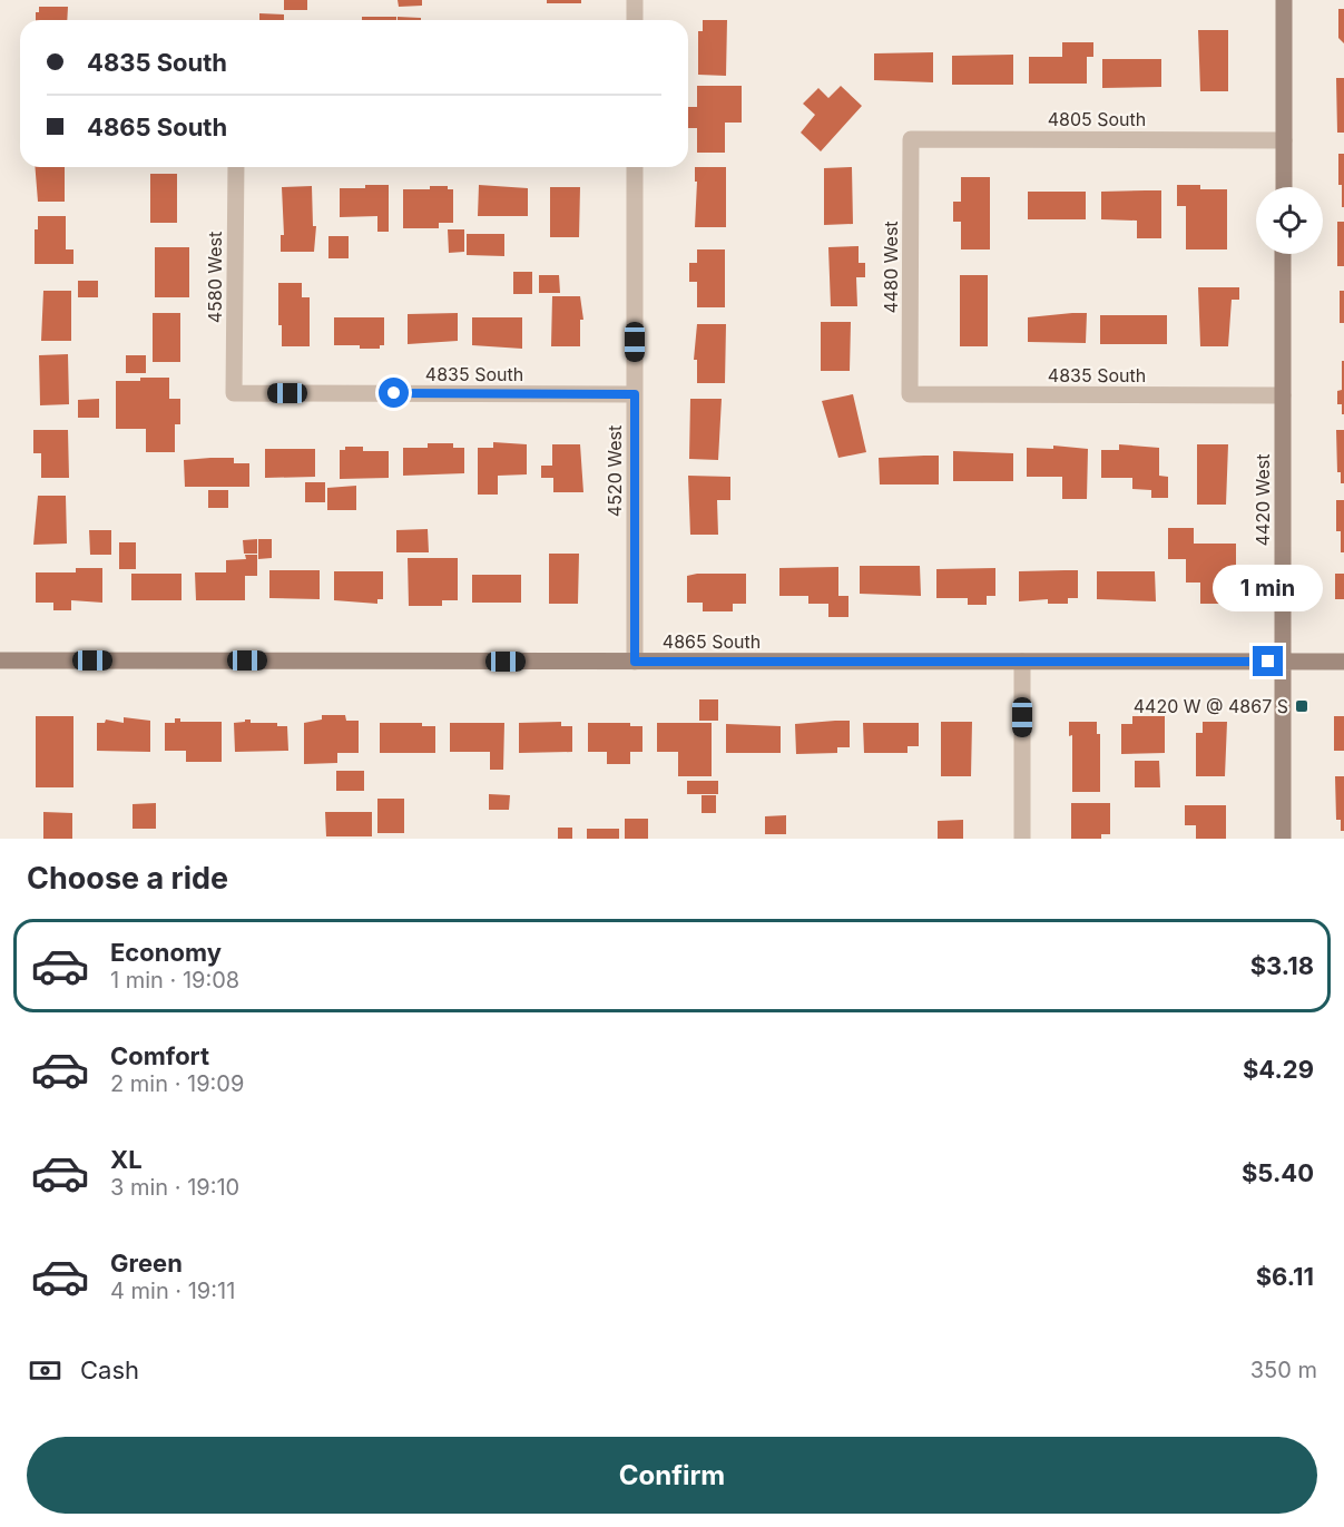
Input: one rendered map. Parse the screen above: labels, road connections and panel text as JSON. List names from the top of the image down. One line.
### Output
{"streets":{"street":["4805 South","4480 West","4580 West","4835 South","4520 West","4420 West","4865 South"]},"crossings":[["4805 South","4480 West"],["4480 West","4835 South"],["4580 West","4835 South"],["4835 South","4520 West"],["4835 South","4420 West"],["4520 West","4865 South"],["4420 West","4865 South"]],"places":{"transit":["4420 W @ 4867 S"]},"page":{"banner":["4835 South","4865 South"],"bubble":"1 min","heading":"Choose a ride","list":[{"name":"Economy","note":"1 min · 19:08","value":"$3.18"},{"name":"Comfort","note":"2 min · 19:09","value":"$4.29"},{"name":"XL","note":"3 min · 19:10","value":"$5.40"},{"name":"Green","note":"4 min · 19:11","value":"$6.11"}],"pay":["Cash","350 m"],"buttons":"Confirm"}}
